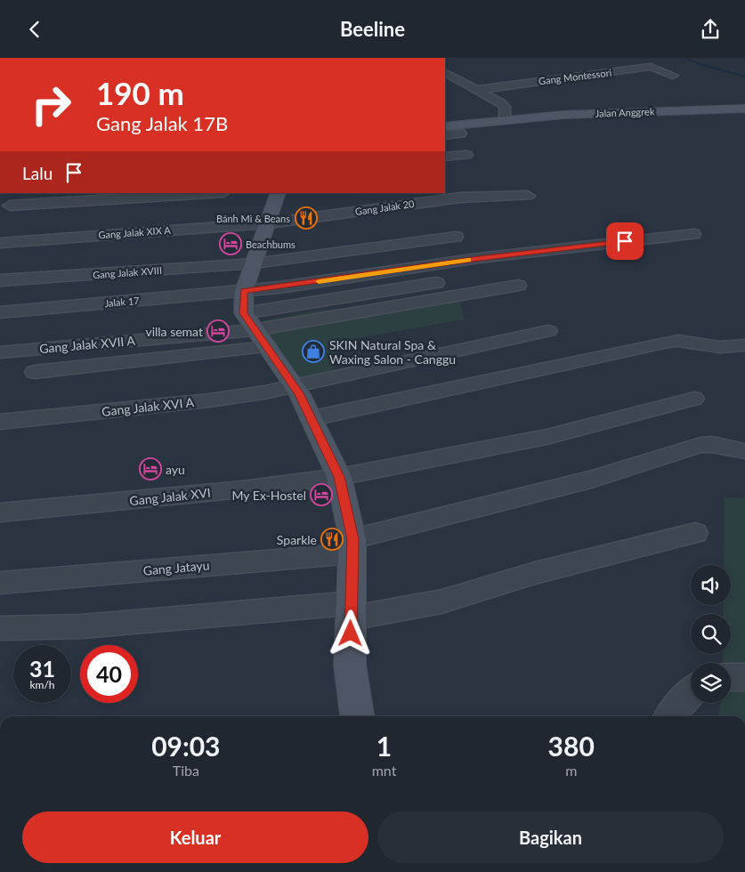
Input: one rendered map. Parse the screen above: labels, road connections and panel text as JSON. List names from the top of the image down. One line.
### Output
{"streets":{"street":["Gang Montessori","Jalan Anggrek","Gang Jalak 20","Gang Jalak XIX A","Gang Jalak XVIII","Jalak 17","Gang Jalak XVII A","Gang Jalak XVI A","Gang Jalak XVI","Gang Jatayu"]},"crossings":[["Gang Jalak 20","Gang Jalak XIX A"],["Jalak 17","Gang Jalak XVII A"]],"places":{"restaurant":["Bánh Mì & Beans","Sparkle"],"hotel":["Beachbums","villa semat","ayu","My Ex-Hostel"],"shop":["SKIN Natural Spa & Waxing Salon - Canggu"]},"page":{"header":"Beeline","turn":["190 m","Gang Jalak 17B"],"then":"Lalu","speed":"31 km/h","limit":"40","eta":["09:03","Tiba","1","mnt","380","m"],"buttons":["Keluar","Bagikan"]}}
